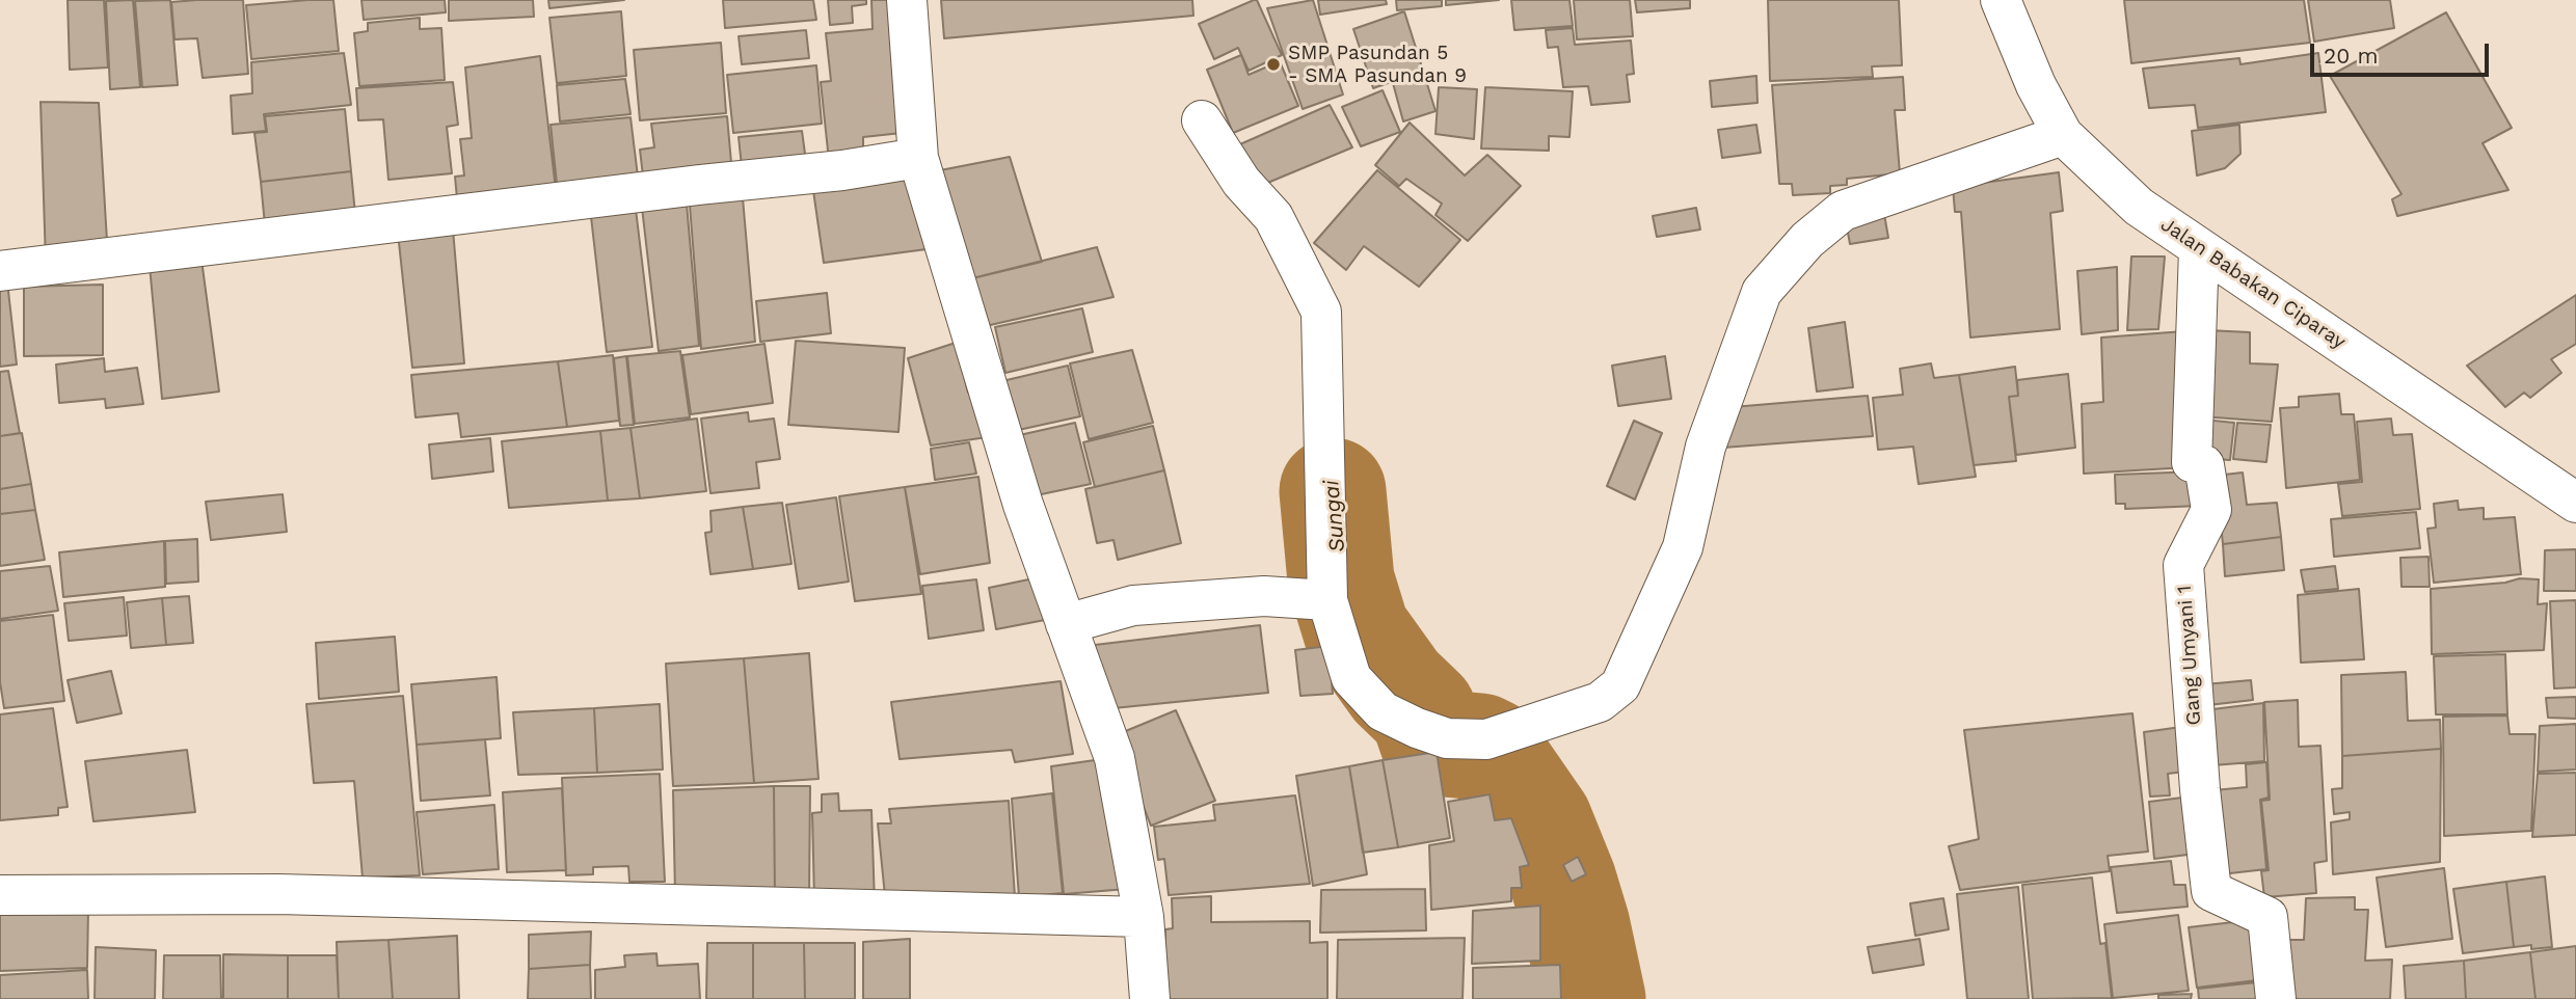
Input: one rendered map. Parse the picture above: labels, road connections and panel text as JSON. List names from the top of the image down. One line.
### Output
{"streets":{"street":["Jalan Babakan Ciparay","Gang Umyani 1"]},"crossings":[["Jalan Babakan Ciparay","Gang Umyani 1"]],"water":["Sungai"],"places":["SMP Pasundan 5 - SMA Pasundan 9"],"scale_bar":"20 m"}
